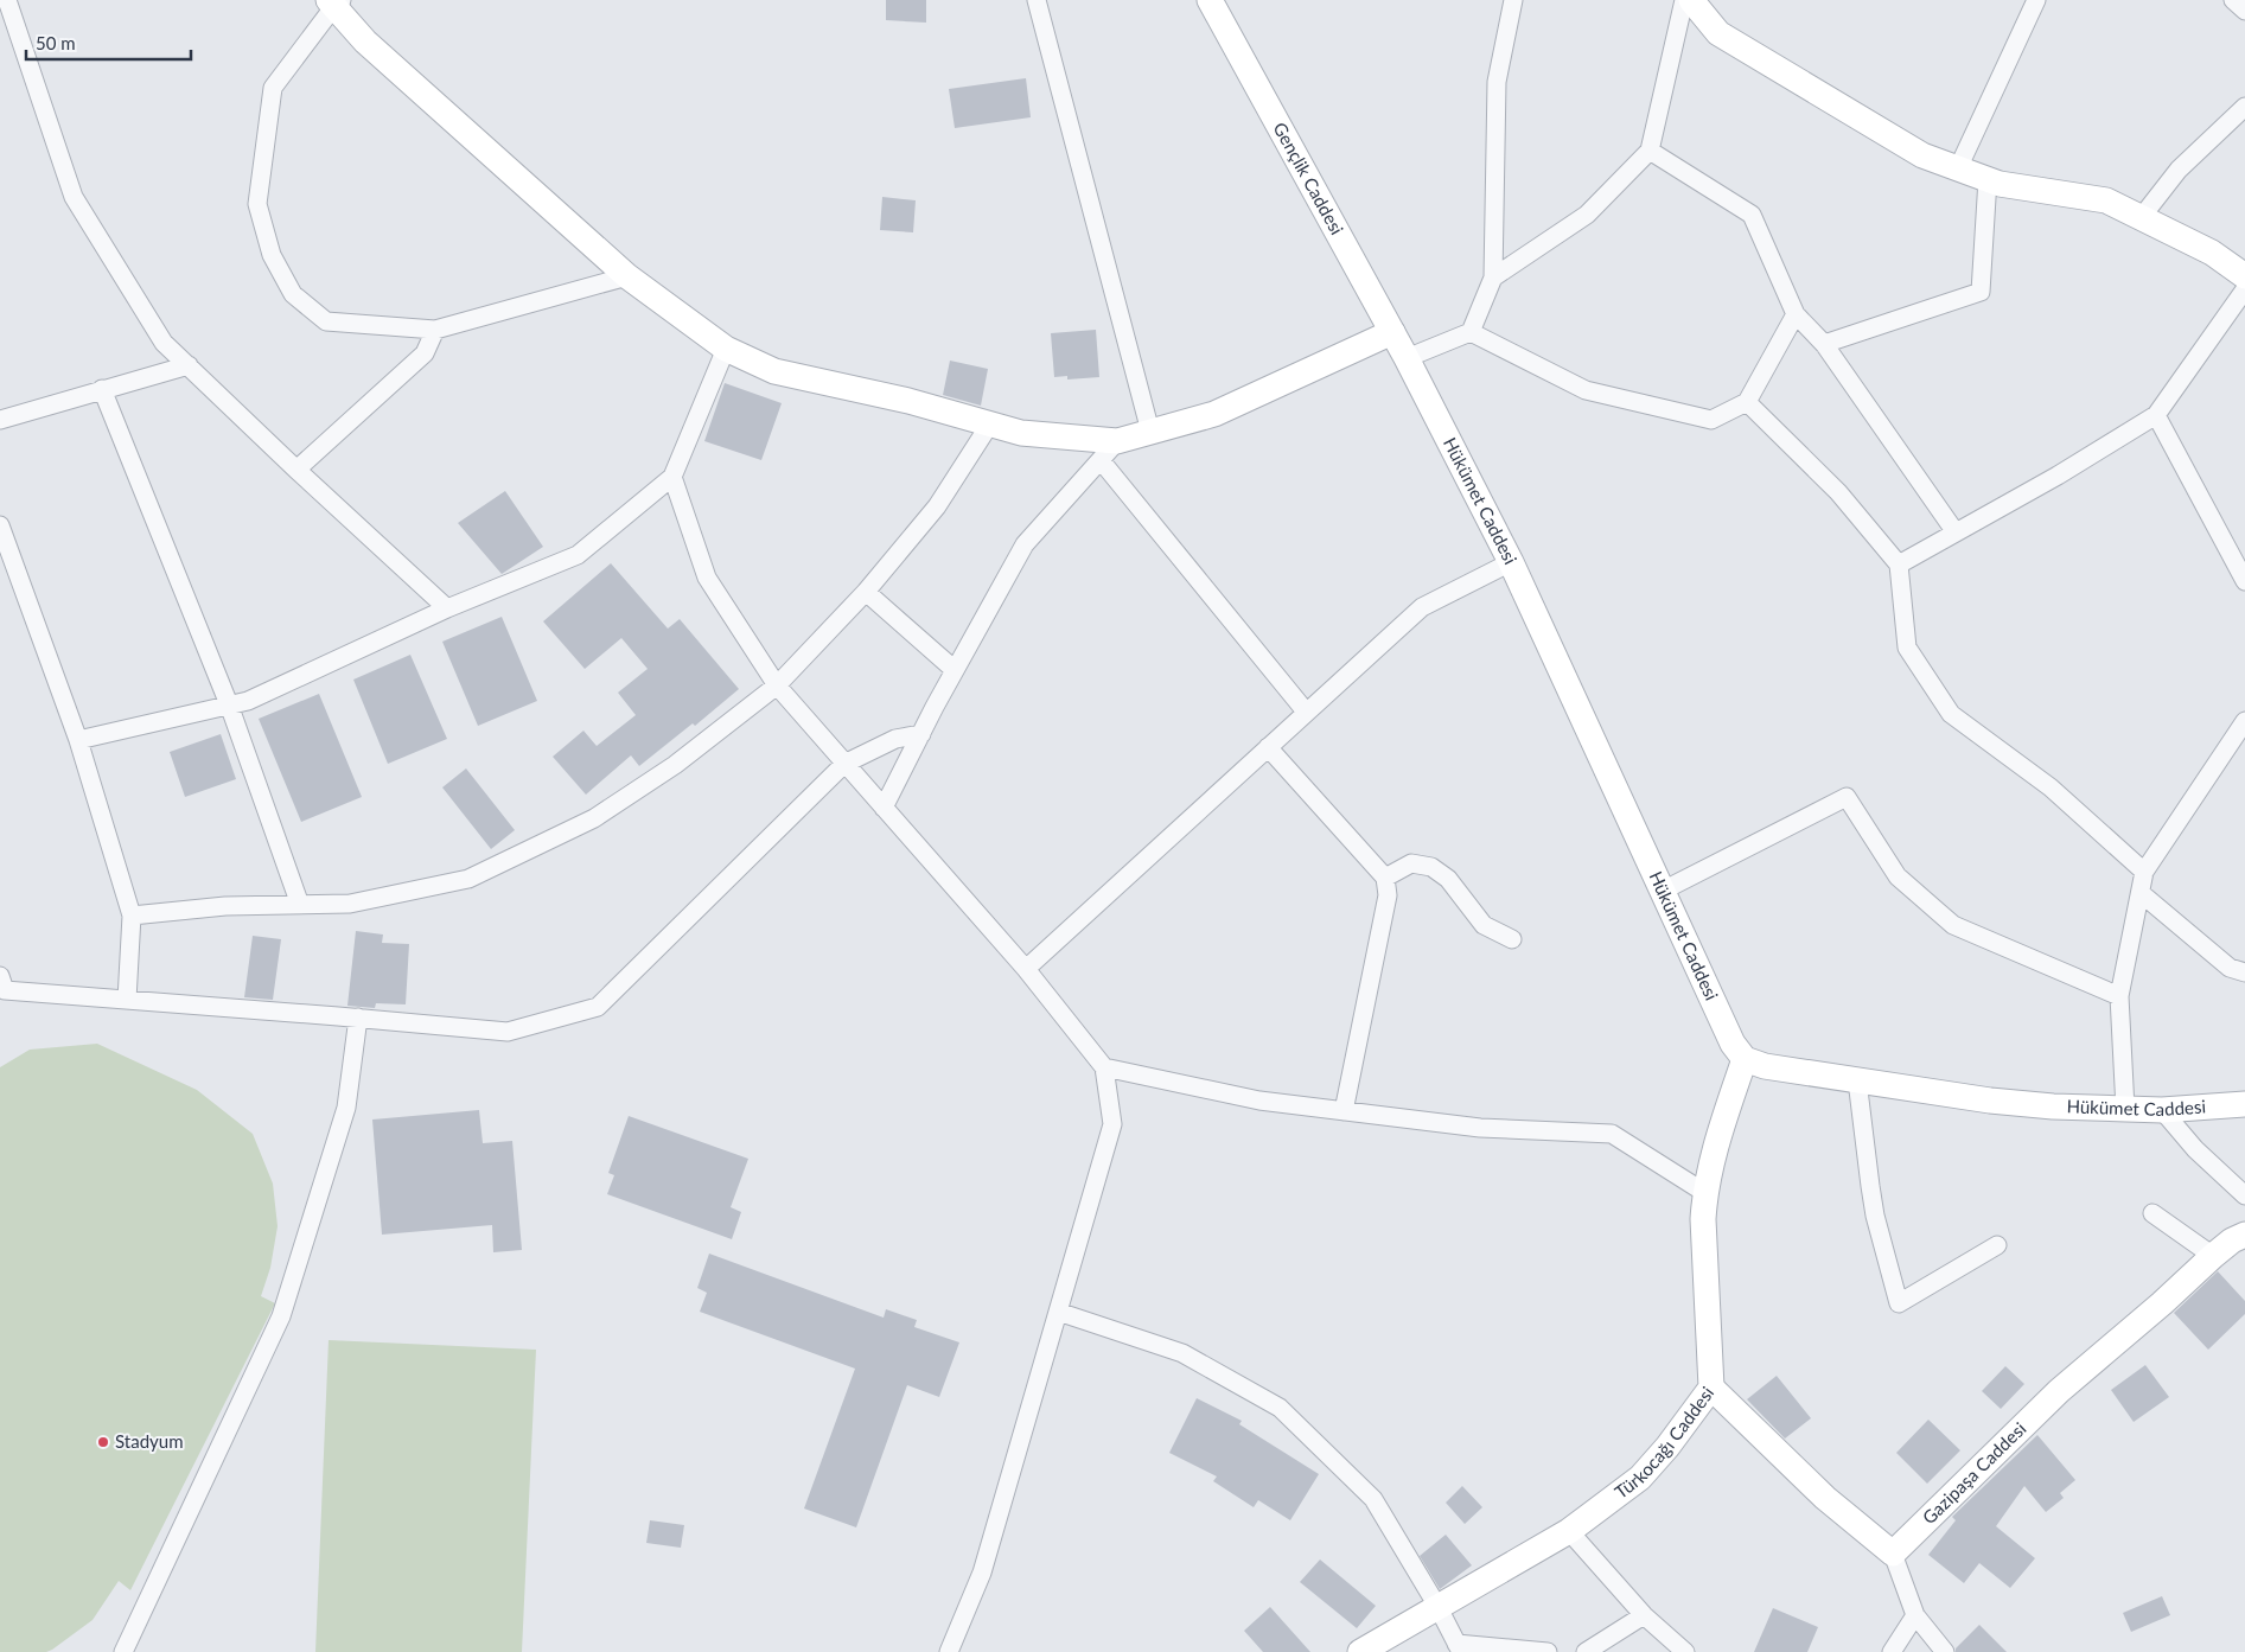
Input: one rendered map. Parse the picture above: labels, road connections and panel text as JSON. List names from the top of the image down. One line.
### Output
{"streets":{"street":["Gençlik Caddesi","Hükümet Caddesi","Türkocağı Caddesi","Gazipaşa Caddesi"]},"crossings":[["Gençlik Caddesi","Hükümet Caddesi"],["Hükümet Caddesi","Türkocağı Caddesi"]],"places":["Stadyum"],"scale_bar":"50 m"}
